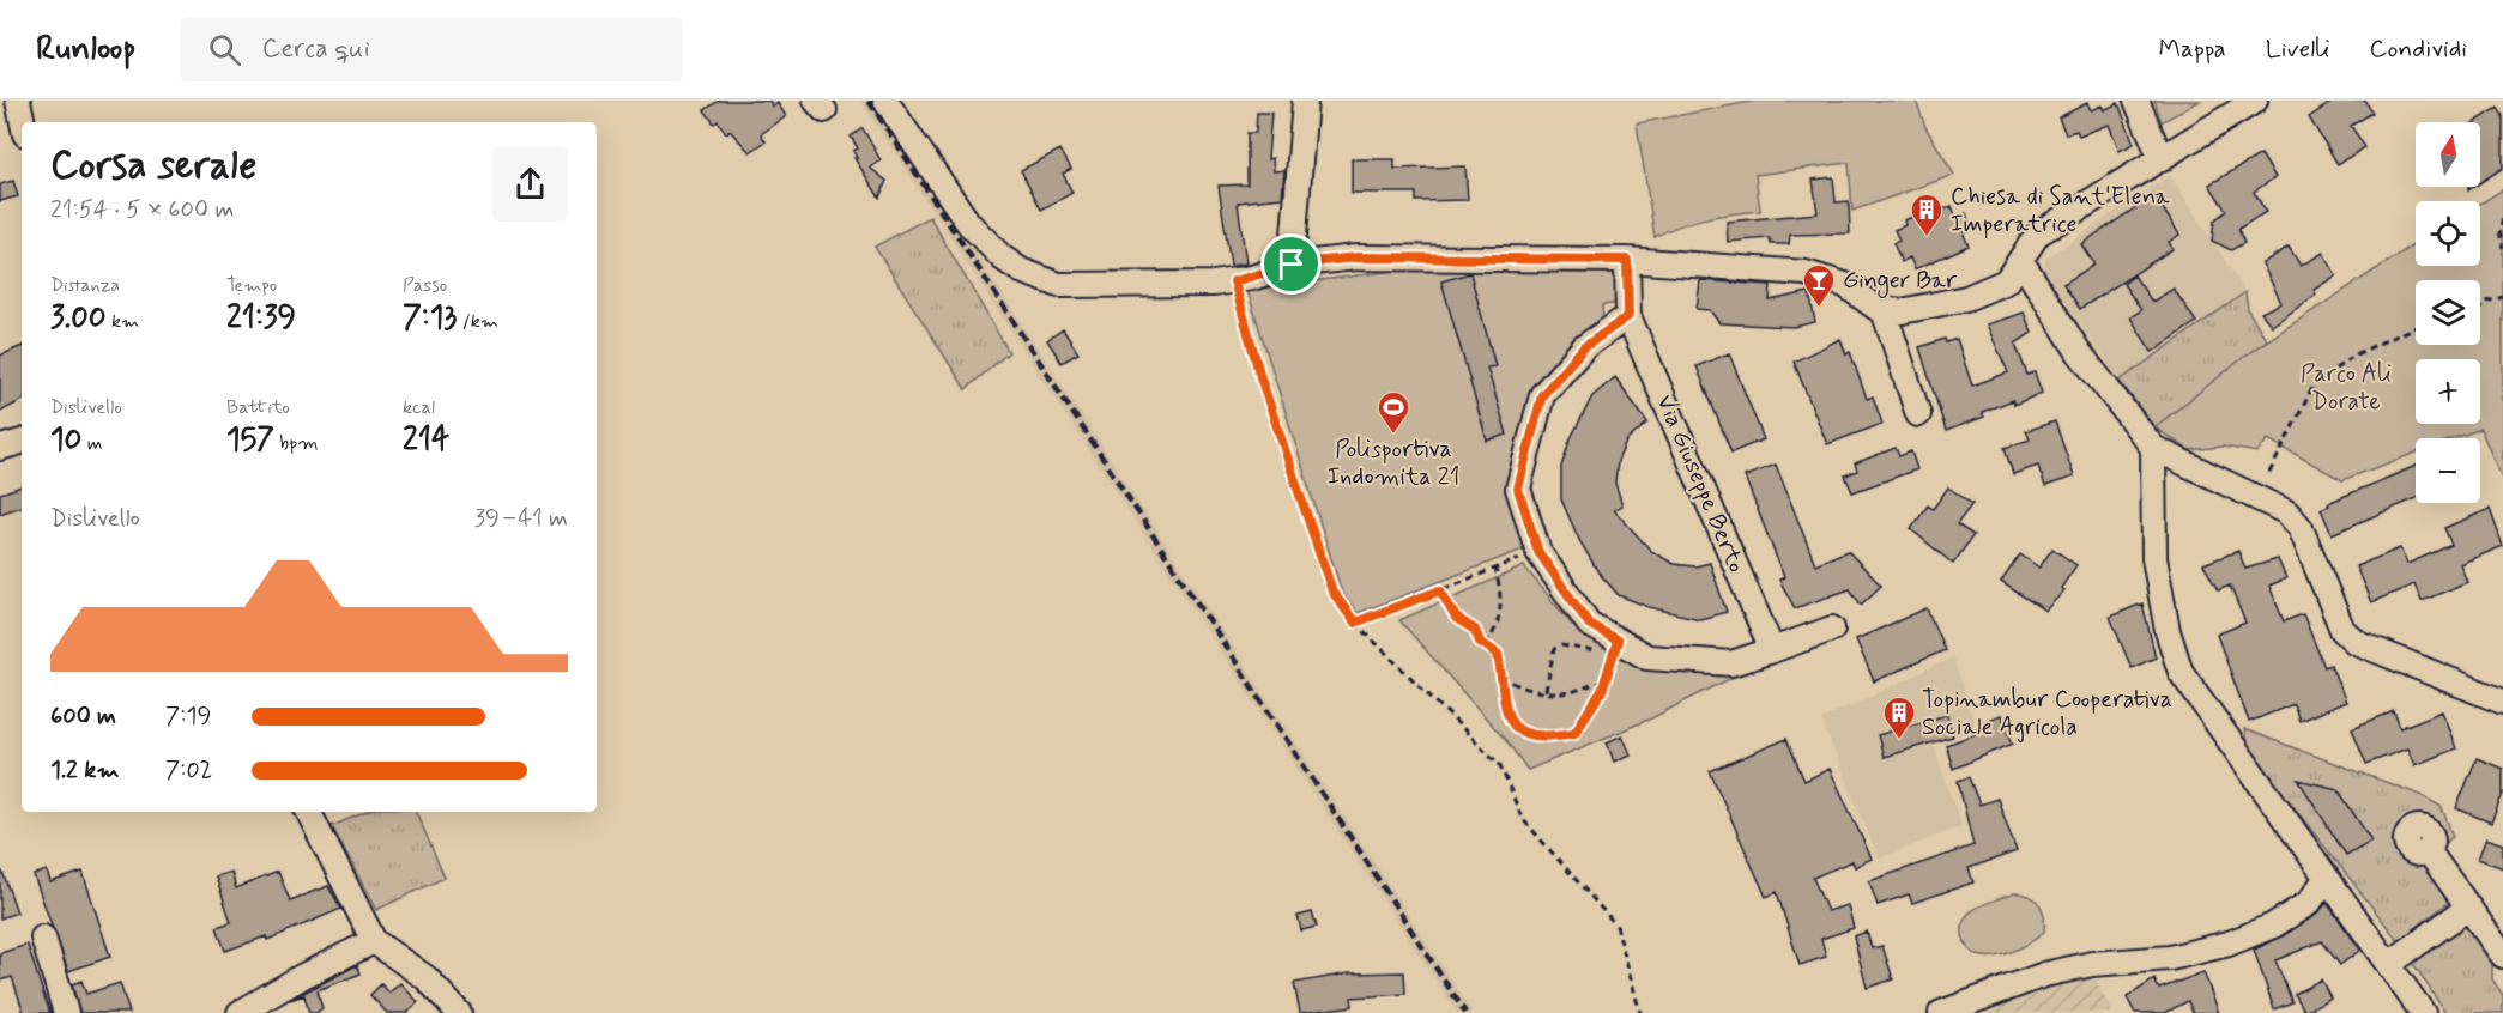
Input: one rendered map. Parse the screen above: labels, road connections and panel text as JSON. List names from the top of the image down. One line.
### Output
{"streets":{"street":["Via Giuseppe Berto"]},"parks":["Parco Ali Dorate"],"places":{"building":["Chiesa di Sant'Elena Imperatrice","Topinambur Cooperativa Sociale Agricola"],"bar":["Ginger Bar"],"sports":["Polisportiva Indomita 21"]},"north":"top","page":{"header":"Runloop","search":"Cerca qui","nav":["Mappa","Livelli","Condividi"],"map_buttons":["+","−"],"heading":["Corsa serale","21:54 · 5 × 600 m"],"stats":[["Distanza","3.00 km"],["Tempo","21:39"],["Passo","7:13 /km"],["Dislivello","10 m"],["Battito","157 bpm"],["kcal","214"]],"chart":["Dislivello","39–41 m"],"list":[{"name":"600 m","note":"7:19"},{"name":"1.2 km","note":"7:02"}]}}
